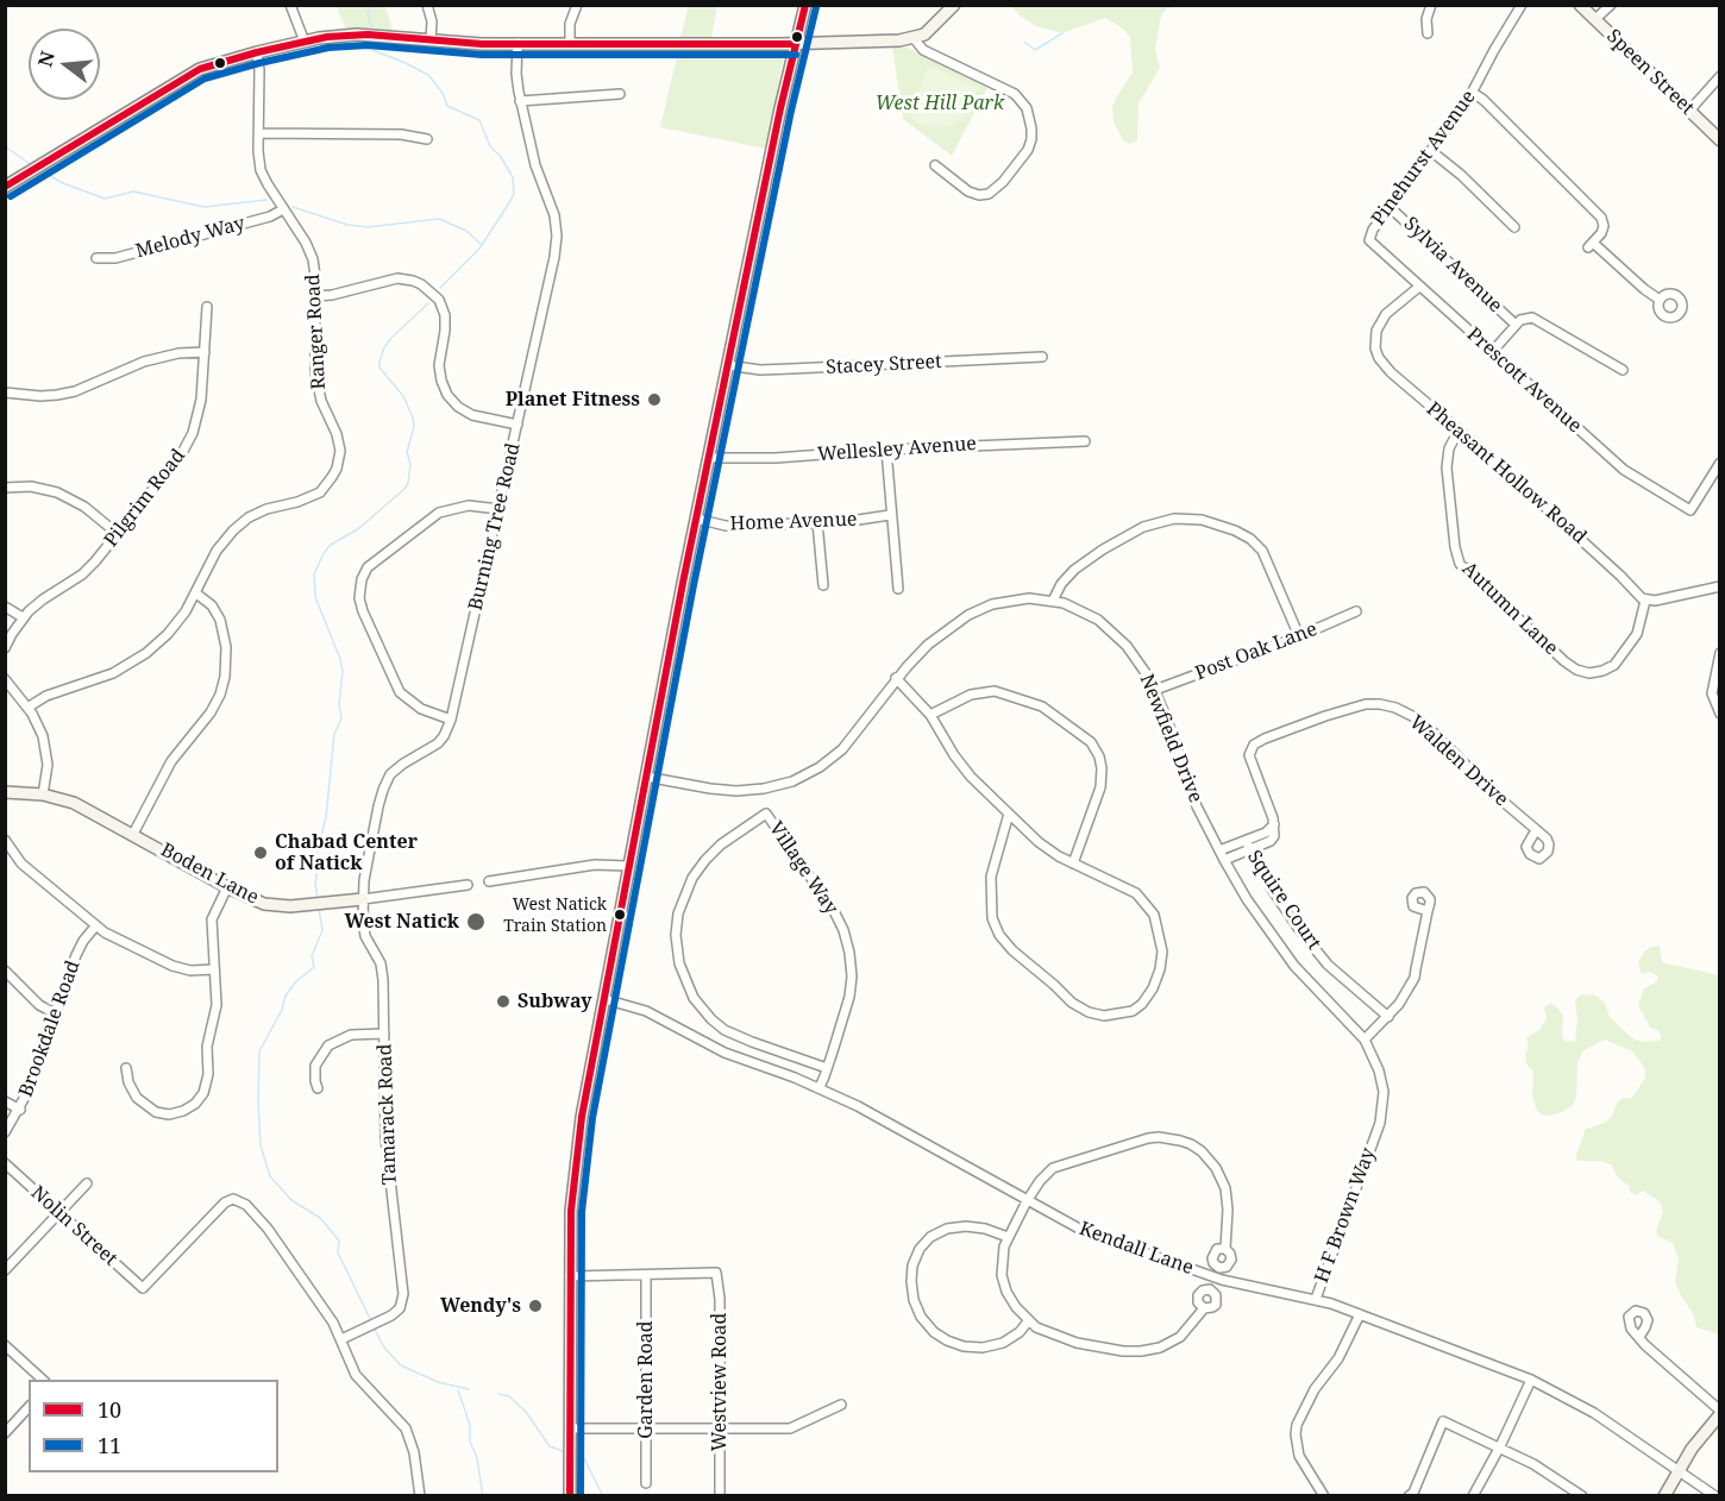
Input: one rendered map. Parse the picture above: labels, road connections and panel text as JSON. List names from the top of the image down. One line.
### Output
{"streets":{"main road":["Speen Street","Boden Lane"],"street":["Pinehurst Avenue","Melody Way","Sylvia Avenue","Ranger Road","Stacey Street","Prescott Avenue","Wellesley Avenue","Pheasant Hollow Road","Pilgrim Road","Home Avenue","Burning Tree Road","Autumn Lane","Post Oak Lane","Newfield Drive","Walden Drive","Village Way","Squire Court","Brookdale Road","Tamarack Road","H F Brown Way","Nolin Street","Kendall Lane","Garden Road","Westview Road"]},"crossings":[["Pinehurst Avenue","Sylvia Avenue"],["Pinehurst Avenue","Prescott Avenue"],["Melody Way","Ranger Road"],["Prescott Avenue","Pheasant Hollow Road"],["Pheasant Hollow Road","Autumn Lane"],["Burning Tree Road","Boden Lane"],["Burning Tree Road","Tamarack Road"],["Post Oak Lane","Newfield Drive"],["Newfield Drive","H F Brown Way"],["Village Way","Kendall Lane"],["Boden Lane","Tamarack Road"],["Tamarack Road","Nolin Street"],["H F Brown Way","Kendall Lane"],["Garden Road","Westview Road"]],"parks":["West Hill Park"],"places":["Planet Fitness","Chabad Center of Natick","West Natick Train Station","West Natick","Subway","Wendy's"],"lines":["transit line 10","transit line 11"],"legend":["10","11"],"north":"left"}
